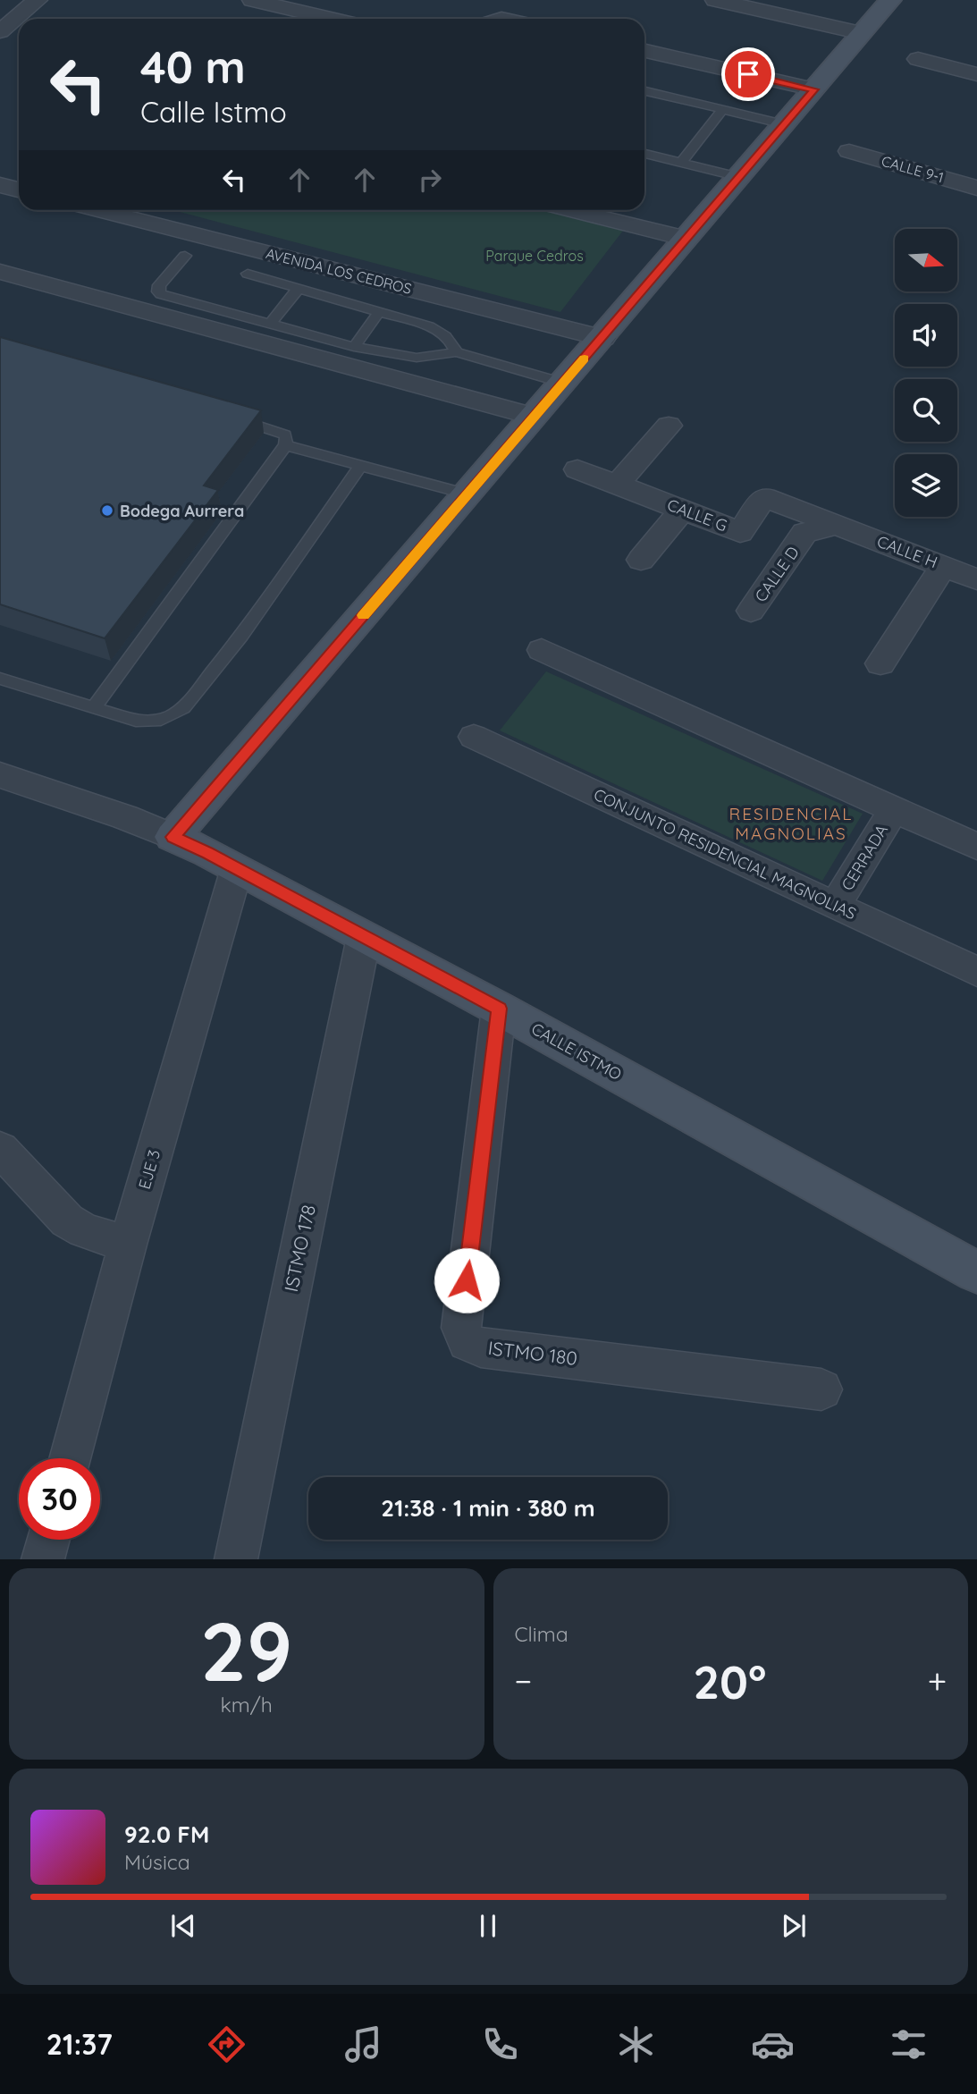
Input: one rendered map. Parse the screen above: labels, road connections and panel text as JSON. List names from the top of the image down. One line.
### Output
{"streets":{"street":["CALLE 9-1","AVENIDA LOS CEDROS","CALLE G","CALLE H","CALLE D","CONJUNTO RESIDENCIAL MAGNOLIAS","CERRADA","CALLE ISTMO","EJE 3","ISTMO 178","ISTMO 180"]},"crossings":[["CALLE G","CALLE H"],["CALLE G","CALLE D"],["CALLE H","CALLE D"],["CONJUNTO RESIDENCIAL MAGNOLIAS","CERRADA"],["CALLE ISTMO","EJE 3"],["CALLE ISTMO","ISTMO 178"],["CALLE ISTMO","ISTMO 180"]],"districts":["RESIDENCIAL MAGNOLIAS"],"parks":["Parque Cedros"],"places":["Bodega Aurrera"],"north":"right","page":{"turn":["40 m","Calle Istmo"],"limit":"30","trip":"21:38 · 1 min · 380 m","tile":[["29","km/h"],"Clima"],"heat":["−","20°","+"],"song":["92.0 FM","Música"],"tabs":"21:37"}}
